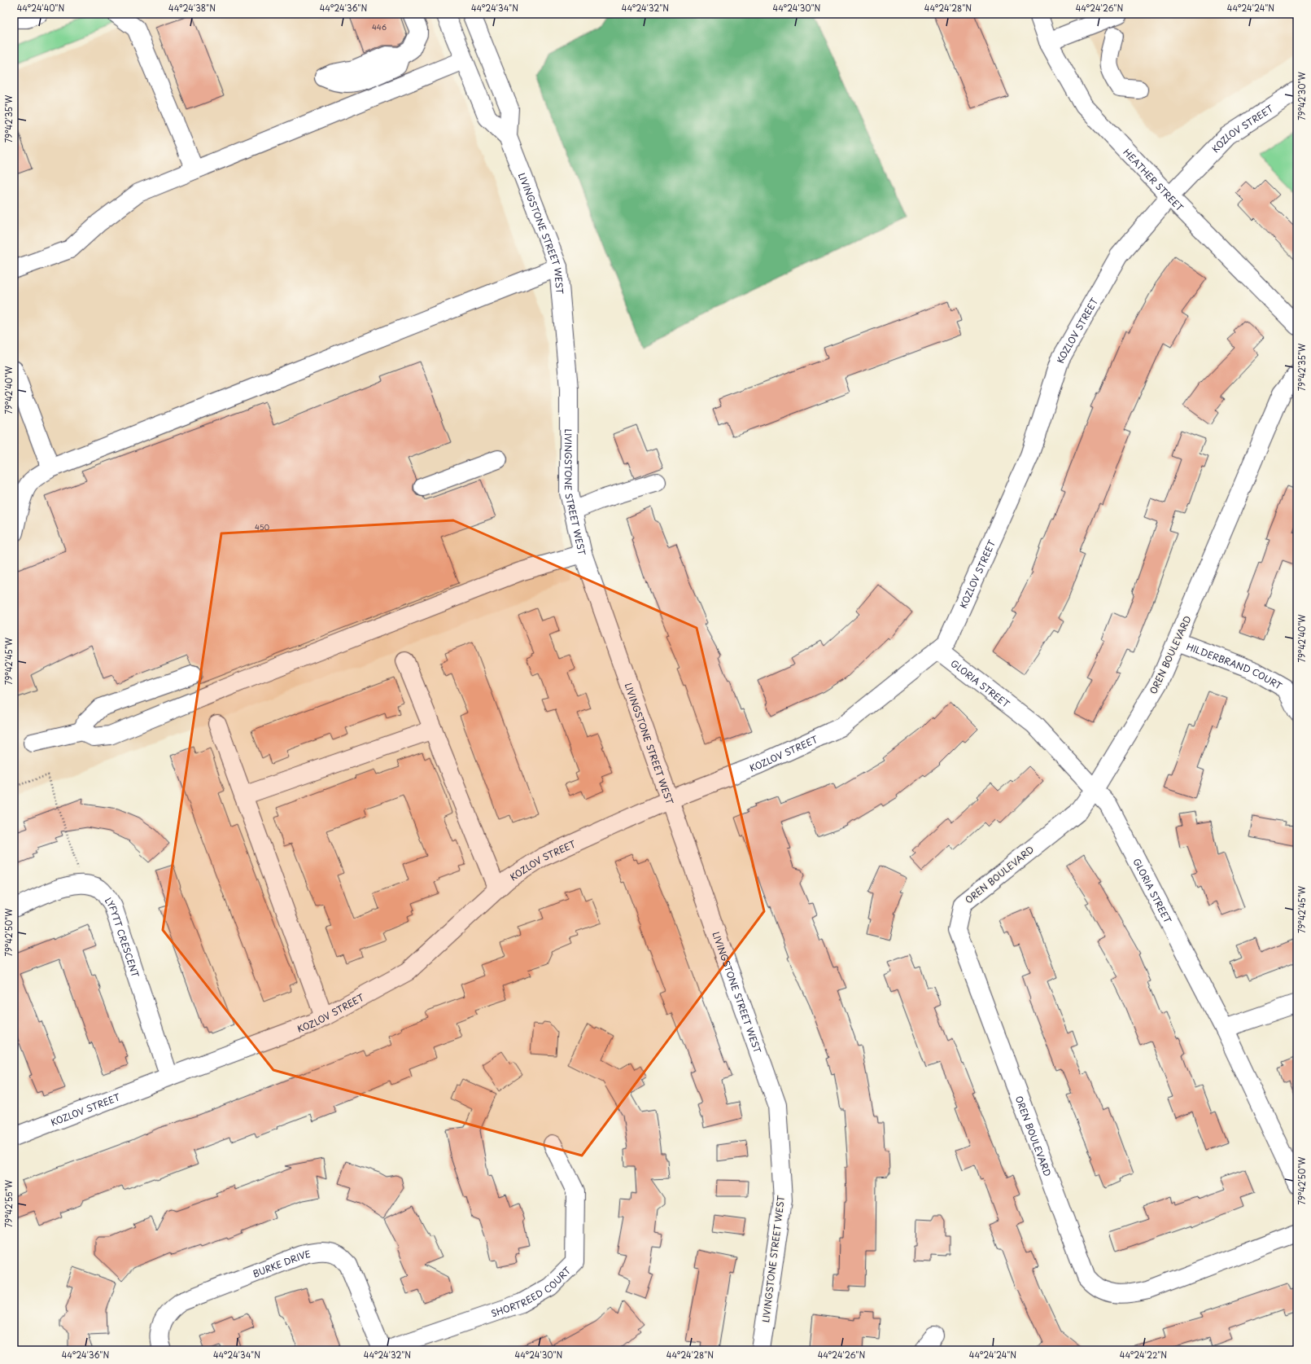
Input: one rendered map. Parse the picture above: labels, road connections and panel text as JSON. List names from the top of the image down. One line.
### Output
{"streets":{"street":["KOZLOV STREET","HEATHER STREET","LIVINGSTONE STREET WEST","OREN BOULEVARD","HILDERBRAND COURT","GLORIA STREET","LYFYTT CRESCENT","BURKE DRIVE","SHORTREED COURT"]},"crossings":[["KOZLOV STREET","HEATHER STREET"],["KOZLOV STREET","LIVINGSTONE STREET WEST"],["KOZLOV STREET","GLORIA STREET"],["KOZLOV STREET","LYFYTT CRESCENT"],["OREN BOULEVARD","HILDERBRAND COURT"],["OREN BOULEVARD","GLORIA STREET"],["BURKE DRIVE","SHORTREED COURT"]],"house_numbers":["446","450"],"coordinates":["44°24'40\"N","44°24'38\"N","44°24'36\"N","44°24'34\"N","44°24'32\"N","44°24'30\"N","44°24'28\"N","44°24'26\"N","44°24'24\"N","79°42'30\"W","79°42'35\"W","79°42'40\"W","79°42'45\"W","79°42'50\"W","79°42'55\"W","44°24'22\"N"]}
